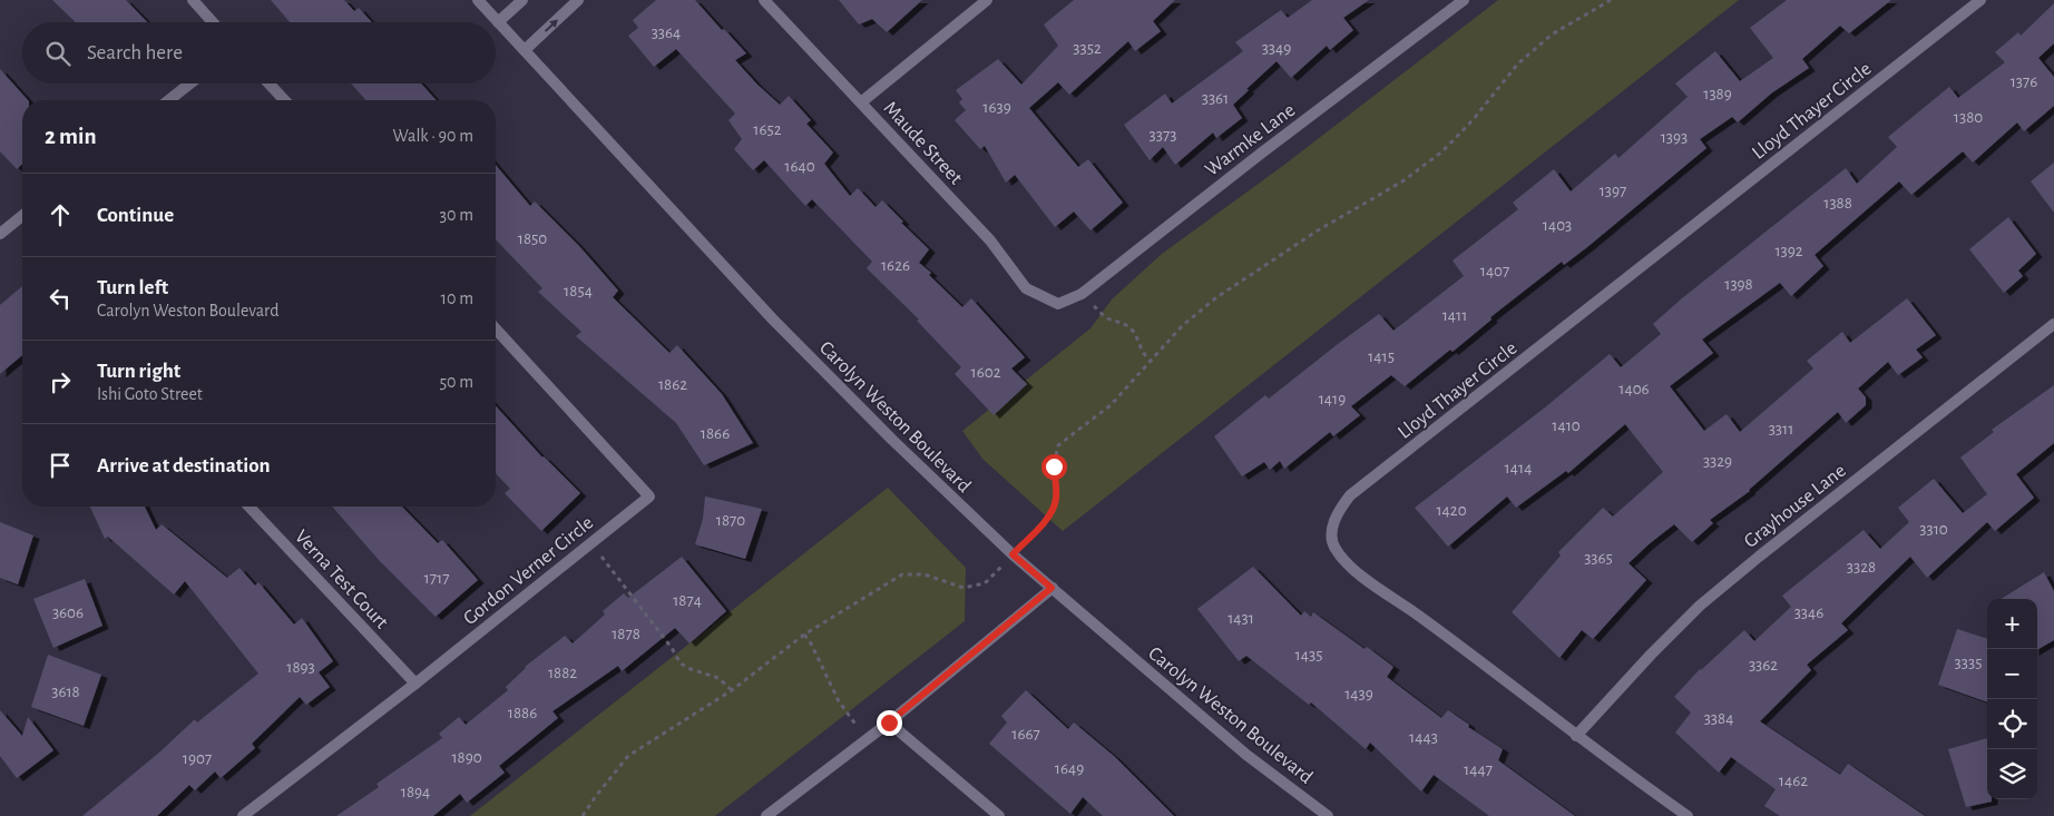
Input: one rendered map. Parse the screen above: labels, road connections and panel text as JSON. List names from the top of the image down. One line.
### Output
{"streets":{"street":["Lloyd Thayer Circle","Warmke Lane","Maude Street","Carolyn Weston Boulevard","Grayhouse Lane","Gordon Verner Circle","Verna Test Court"]},"crossings":[["Lloyd Thayer Circle","Grayhouse Lane"],["Warmke Lane","Maude Street"],["Gordon Verner Circle","Verna Test Court"]],"house_numbers":["3364","3352","3349","1376","1389","3361","1639","1380","1652","3373","1393","1640","1397","1388","1403","1850","1392","1626","1407","1398","1854","1411","1415","1602","1862","1406","1419","1410","3311","1866","3329","1414","1420","1870","3310","3365","3328","1717","1874","3606","3346","1431","1878","1435","3335","3362","1893","1882","3618","1439","1886","3384","1667","1443","1890","1907","1649","1447","1462","1894"],"page":{"search":"Search here","heading":["2 min","Walk · 90 m"],"list":[["Continue","30 m"],["Turn left","Carolyn Weston Boulevard","10 m"],["Turn right","Ishi Goto Street","50 m"],"Arrive at destination"],"map_buttons":["+","−"]}}
